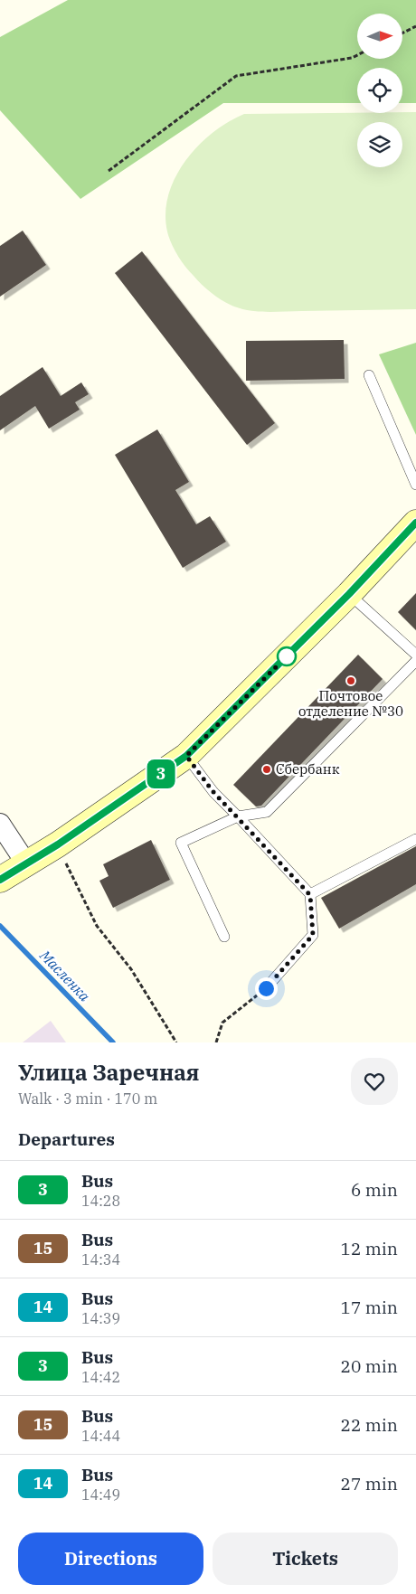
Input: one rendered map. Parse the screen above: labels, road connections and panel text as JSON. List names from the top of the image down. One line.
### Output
{"water":["Масленка"],"places":["Почтовое отделение №30","Сбербанк"],"lines":["bus line 3"],"north":"right","page":{"on_map":"3","heading":[["Улица Заречная","Walk · 3 min · 170 m"],"Departures"],"list":[{"mark":"3","name":"Bus","note":"14:28","value":"6 min"},{"mark":"15","name":"Bus","note":"14:34","value":"12 min"},{"mark":"14","name":"Bus","note":"14:39","value":"17 min"},{"mark":"3","name":"Bus","note":"14:42","value":"20 min"},{"mark":"15","name":"Bus","note":"14:44","value":"22 min"},{"mark":"14","name":"Bus","note":"14:49","value":"27 min"}],"buttons":["Directions","Tickets"]}}
